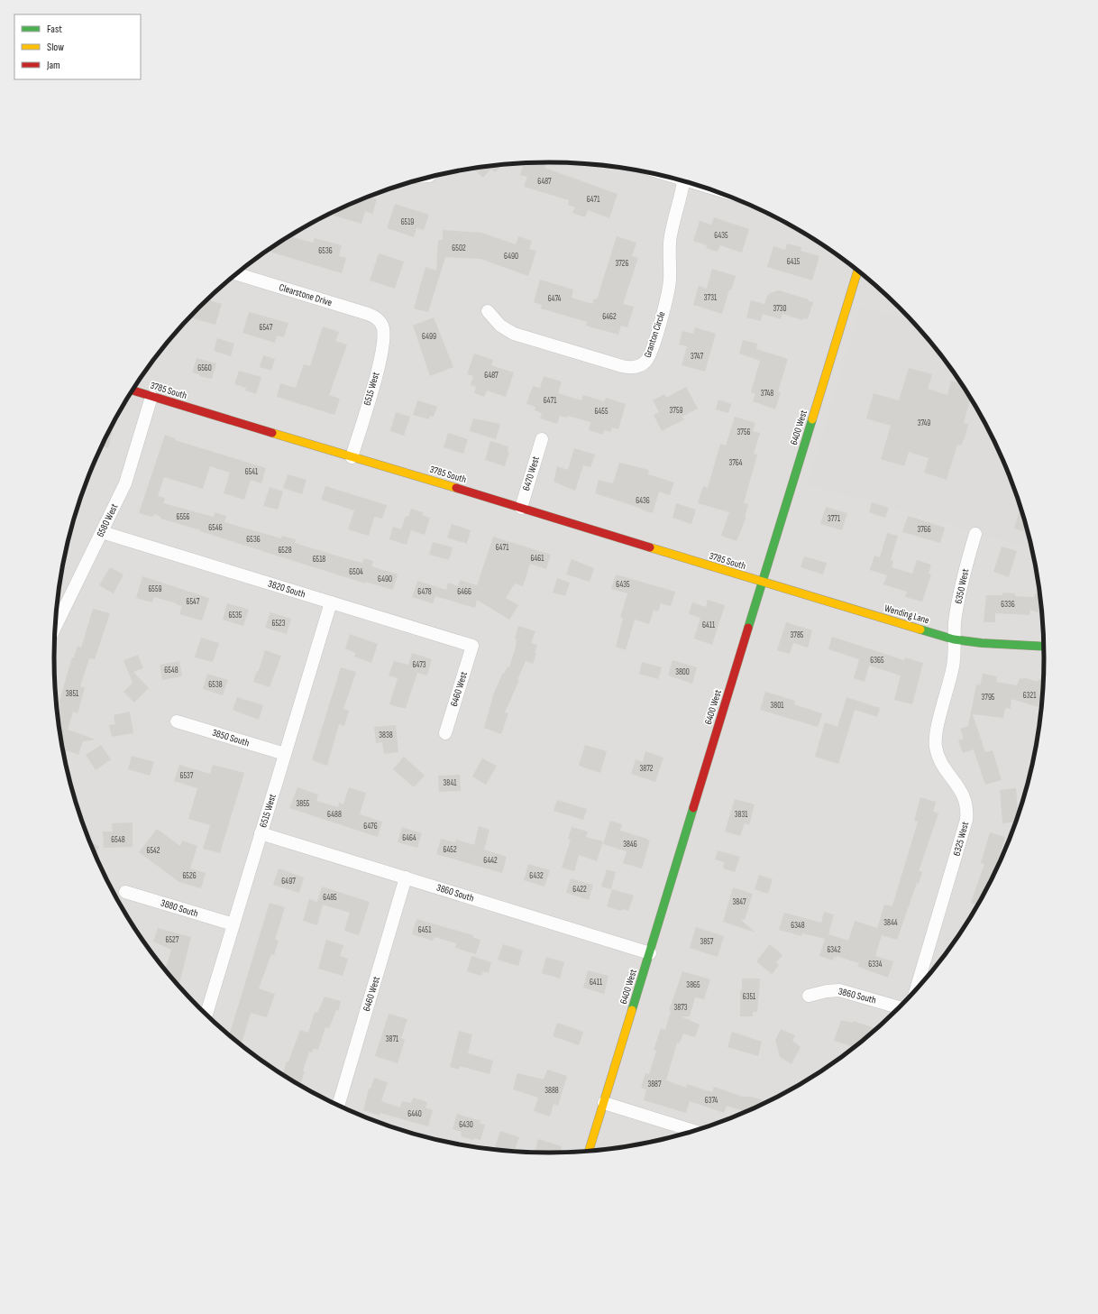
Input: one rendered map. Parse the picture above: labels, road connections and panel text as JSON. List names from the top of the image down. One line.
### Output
{"streets":{"street":["Clearstone Drive","Granton Circle","6515 West","3785 South","6400 West","6470 West","6580 West","6350 West","3820 South","Wending Lane","6460 West","3850 South","6325 West","3860 South","3880 South"]},"crossings":[["Clearstone Drive","6515 West"],["6515 West","3785 South"],["6515 West","3820 South"],["6515 West","3850 South"],["6515 West","3860 South"],["6515 West","3880 South"],["3785 South","6400 West"],["3785 South","6470 West"],["3785 South","6580 West"],["3785 South","Wending Lane"],["6400 West","Wending Lane"],["6400 West","3860 South"],["6580 West","3820 South"],["6350 West","Wending Lane"],["6350 West","6325 West"],["3820 South","6460 West"],["Wending Lane","6325 West"],["6460 West","3860 South"]],"house_numbers":["6487","6471","6519","6435","6502","6536","6490","6415","3726","3731","6474","3730","6462","6547","6499","3747","6560","6487","3748","6471","3759","6455","3749","3756","3764","6541","6436","6556","3771","6546","3766","6536","6471","6528","6461","6518","6504","6490","6435","6559","6478","6466","6547","6336","6535","6523","6411","3785","6365","6473","6548","3800","6538","3851","6321","3795","3801","3838","3872","6537","3841","3855","6488","3831","6476","6464","6548","3846","6452","6542","6442","6526","6432","6497","6422","6485","3847","3844","6348","6451","6527","3857","6342","6334","6411","3865","6351","3873","3871","3887","3888","6374","6440","6430"],"legend":["Fast","Slow","Jam"]}
